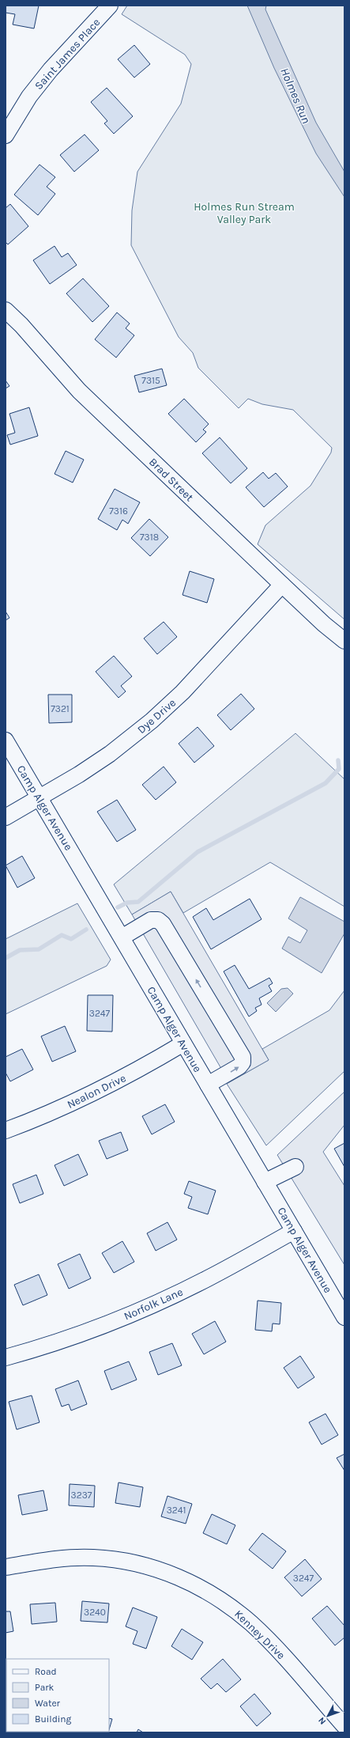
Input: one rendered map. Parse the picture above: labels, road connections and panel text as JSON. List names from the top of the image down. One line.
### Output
{"streets":{"street":["Saint James Place","Brad Street","Dye Drive","Camp Alger Avenue","Nealon Drive","Norfolk Lane","Kenney Drive"]},"crossings":[["Brad Street","Dye Drive"],["Dye Drive","Camp Alger Avenue"],["Camp Alger Avenue","Nealon Drive"],["Camp Alger Avenue","Norfolk Lane"]],"water":["Holmes Run"],"parks":["Holmes Run Stream Valley Park"],"house_numbers":["7315","7316","7318","7321","3247","3237","3241","3247","3240"],"legend":["Road","Park","Water","Building"],"north":"bottom left"}
